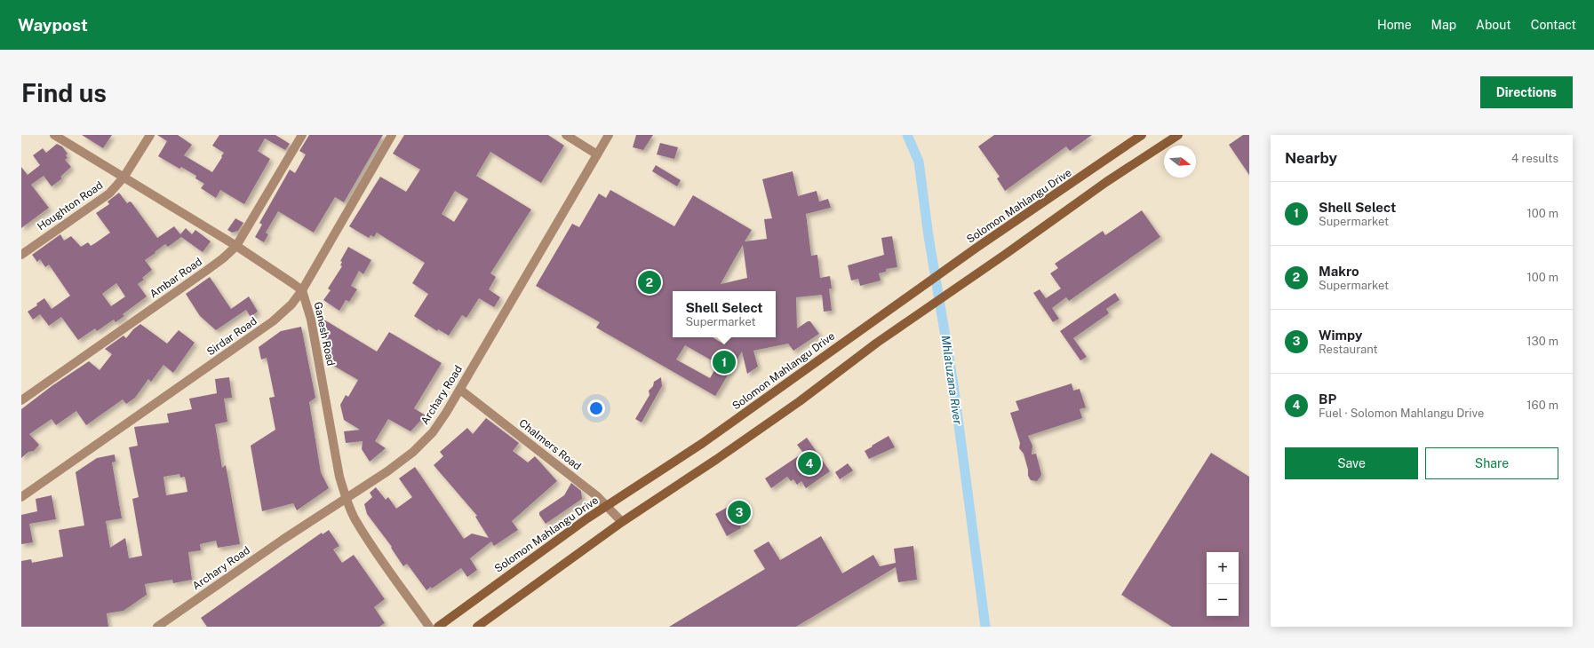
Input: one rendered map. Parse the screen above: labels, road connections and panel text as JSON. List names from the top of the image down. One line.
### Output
{"streets":{"main road":["Solomon Mahlangu Drive"],"street":["Houghton Road","Ambar Road","Ganesh Road","Sirdar Road","Archary Road","Chalmers Road"]},"crossings":[["Houghton Road","Ganesh Road"],["Solomon Mahlangu Drive","Chalmers Road"],["Ambar Road","Ganesh Road"],["Ganesh Road","Sirdar Road"],["Ganesh Road","Archary Road"],["Archary Road","Chalmers Road"]],"water":["Mhlatuzana River"],"north":"right","page":{"header":"Waypost","nav":["Home","Map","About","Contact"],"buttons":["Directions",["Save","Share"]],"title":"Find us","heading":["Nearby","4 results"],"list":[{"mark":"1","name":"Shell Select","note":"Supermarket","value":"100 m"},{"mark":"2","name":"Makro","note":"Supermarket","value":"100 m"},{"mark":"3","name":"Wimpy","note":"Restaurant","value":"130 m"},{"mark":"4","name":"BP","note":"Fuel · Solomon Mahlangu Drive","value":"160 m"}],"pins":["2","1","4","3"],"popup":["Shell Select","Supermarket"],"map_buttons":["+","−"]}}
